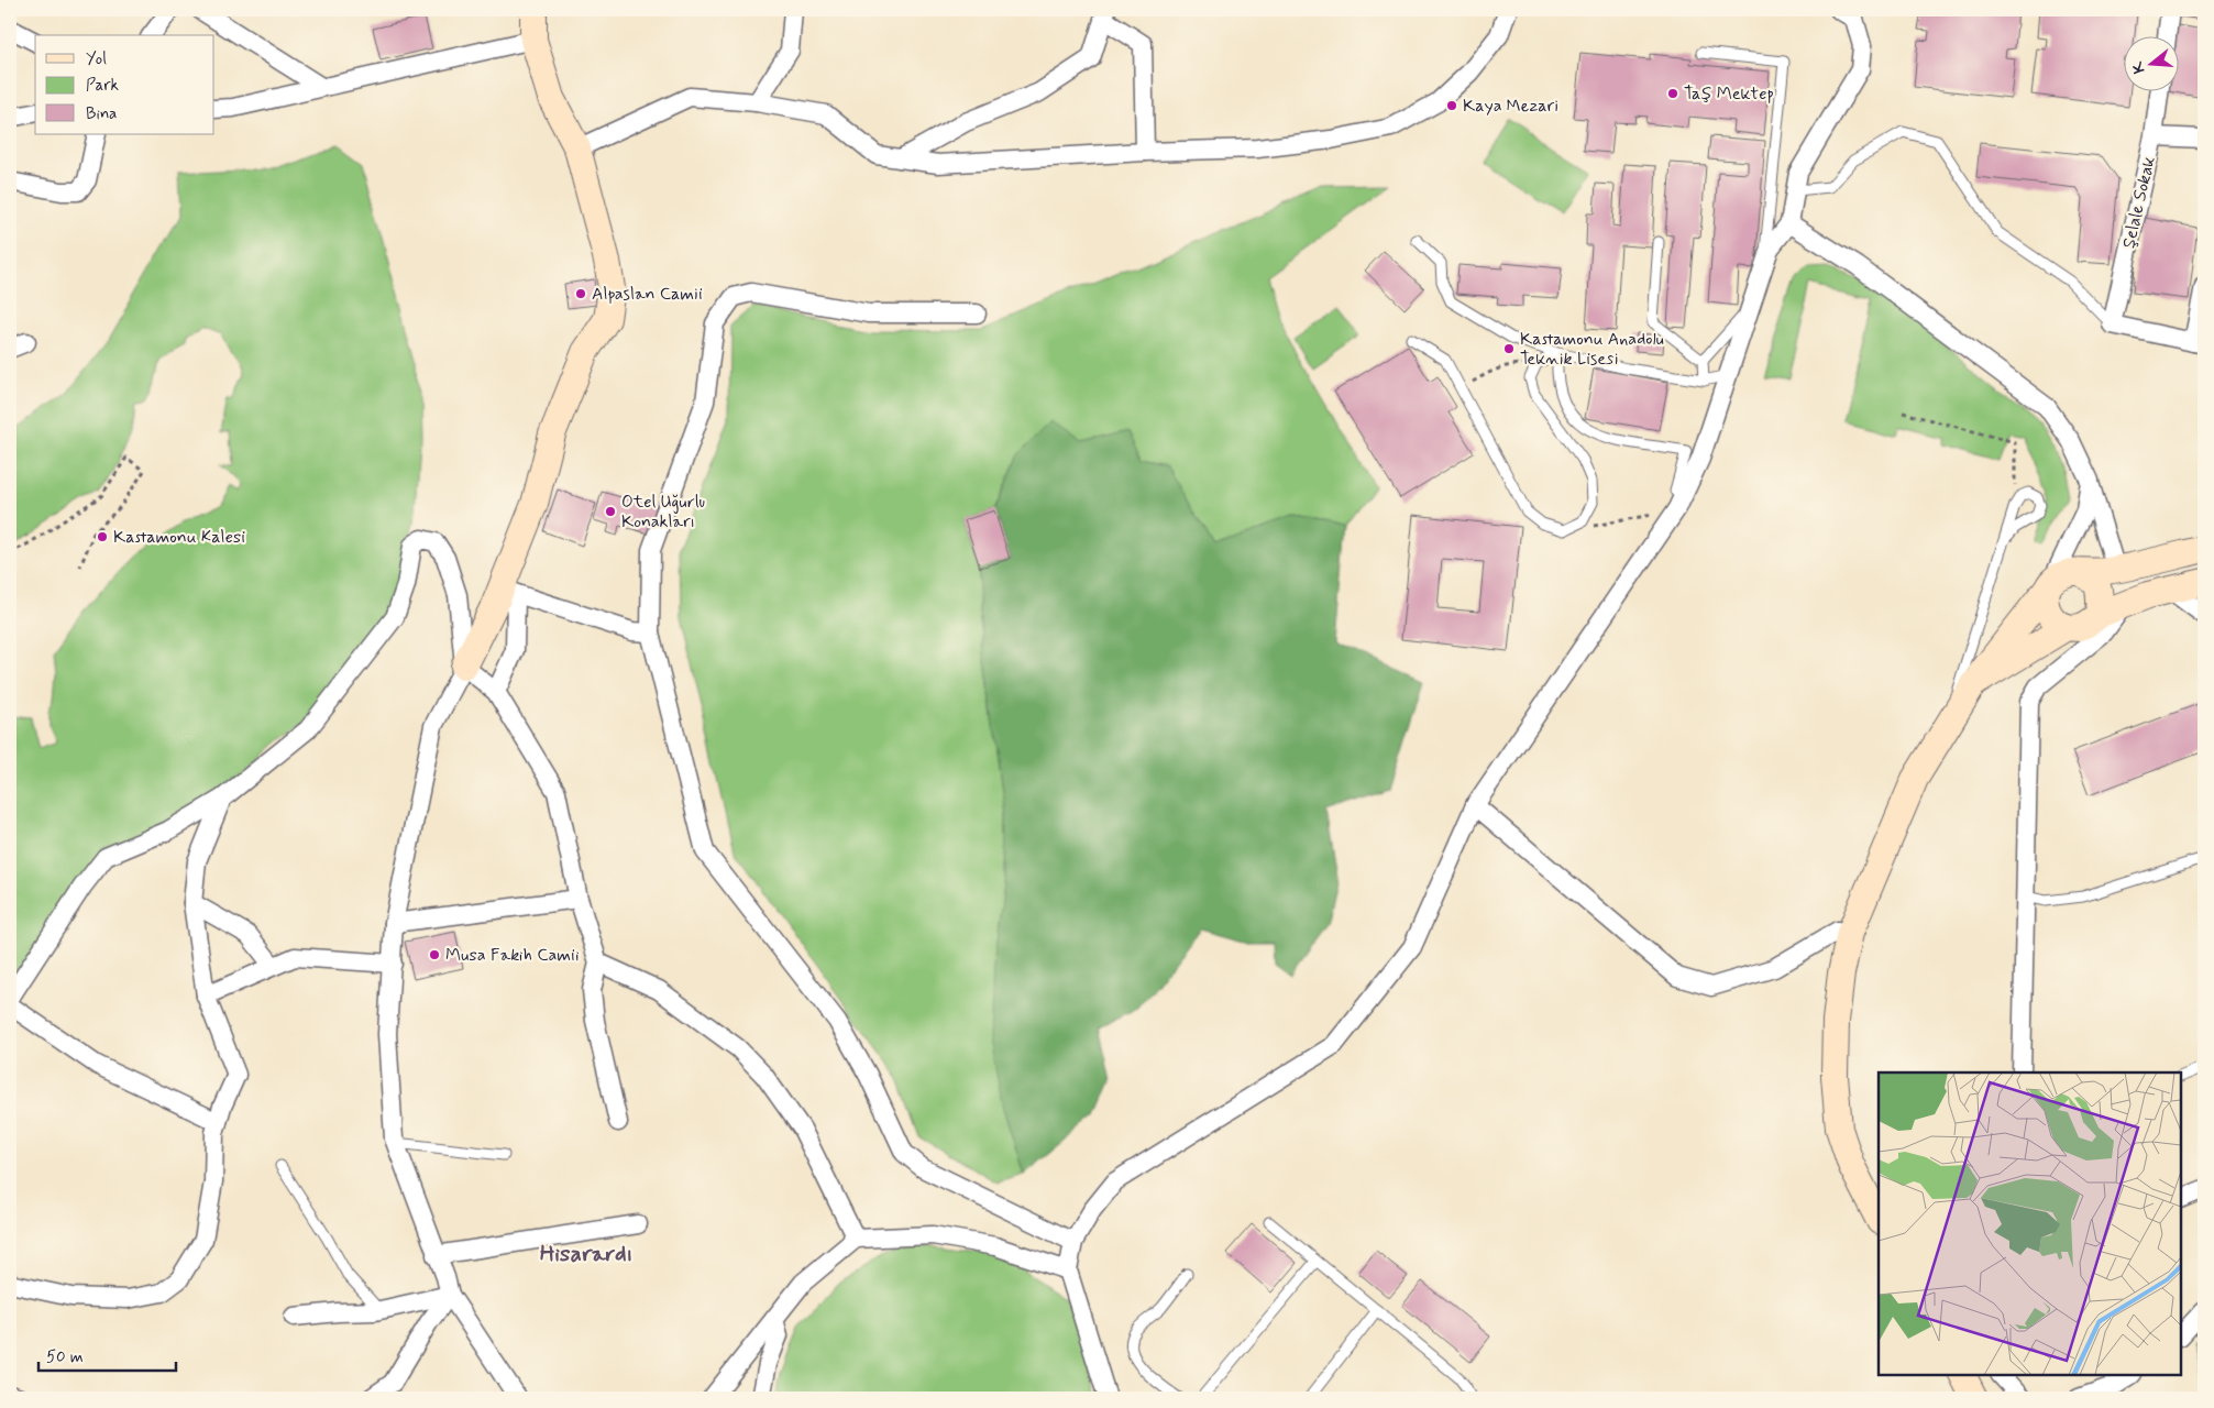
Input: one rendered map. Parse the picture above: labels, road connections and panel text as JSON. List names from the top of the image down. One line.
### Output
{"streets":{"street":["Şelale Sokak"]},"districts":["Hisarardı"],"places":["Taş Mektep","Kaya Mezari","Alpaslan Camii","Kastamonu Anadolu Teknik Lisesi","Otel Uğurlu Konakları","Kastamonu Kalesi","Musa Fakih Camii"],"legend":["Yol","Park","Bina"],"scale_bar":"50 m","north":"left"}
